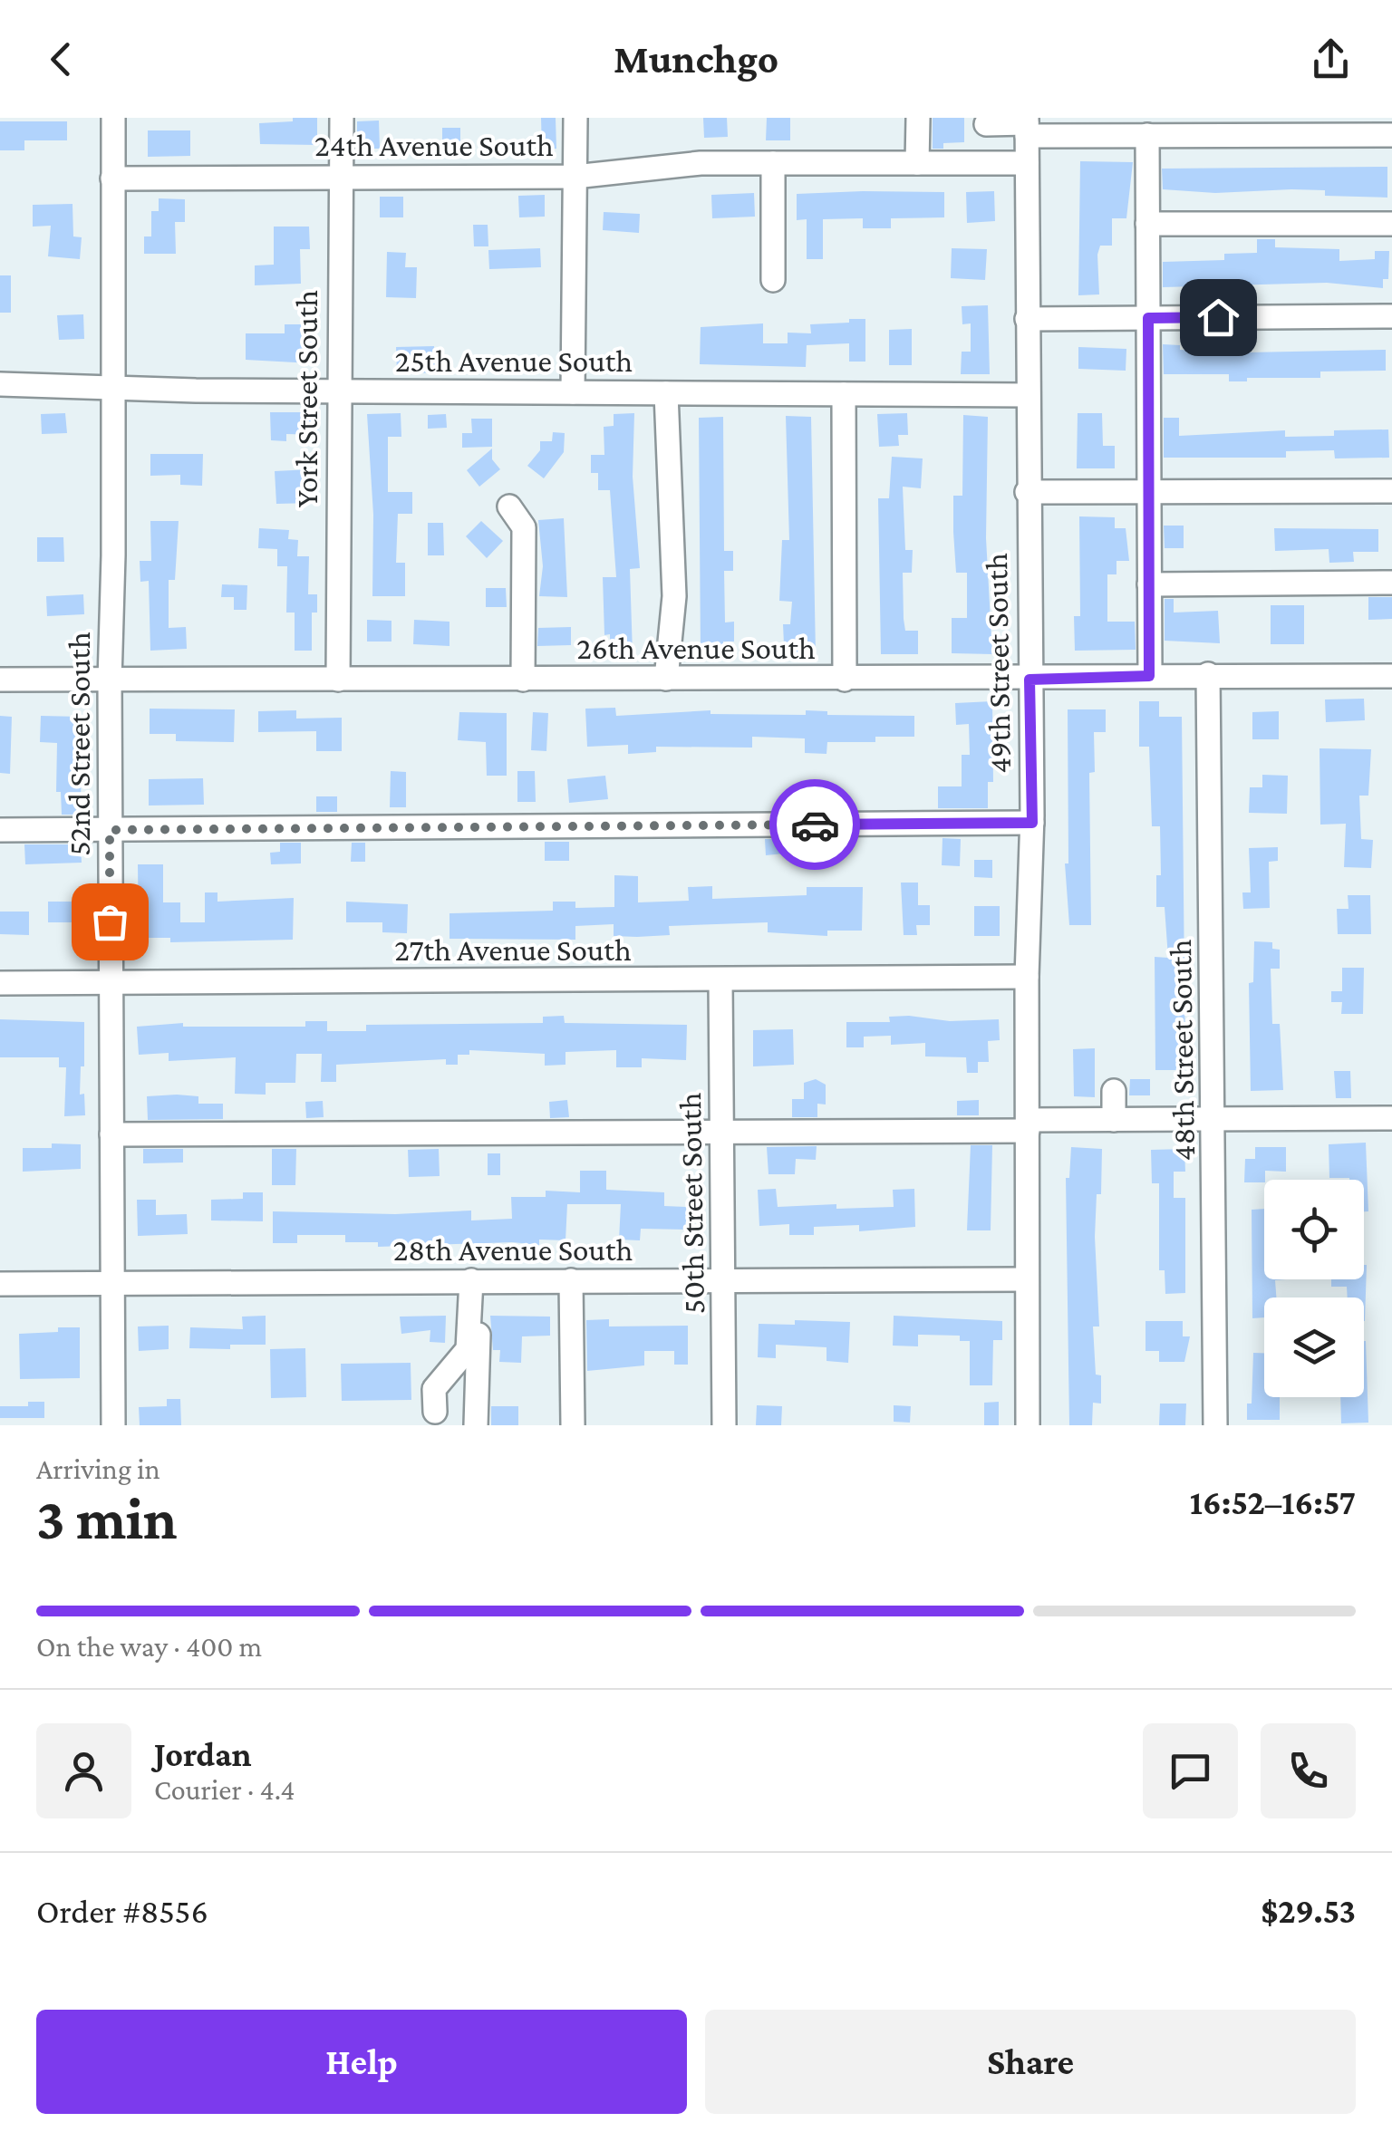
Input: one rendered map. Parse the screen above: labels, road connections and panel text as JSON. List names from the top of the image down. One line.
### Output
{"streets":{"street":["24th Avenue South","25th Avenue South","York Street South","26th Avenue South","49th Street South","52nd Street South","27th Avenue South","48th Street South","50th Street South","28th Avenue South"]},"crossings":[["24th Avenue South","York Street South"],["24th Avenue South","49th Street South"],["24th Avenue South","52nd Street South"],["25th Avenue South","York Street South"],["25th Avenue South","49th Street South"],["25th Avenue South","52nd Street South"],["York Street South","26th Avenue South"],["26th Avenue South","49th Street South"],["26th Avenue South","52nd Street South"],["26th Avenue South","48th Street South"],["49th Street South","27th Avenue South"],["49th Street South","28th Avenue South"],["52nd Street South","27th Avenue South"],["52nd Street South","28th Avenue South"],["27th Avenue South","50th Street South"],["50th Street South","28th Avenue South"]],"page":{"header":"Munchgo","heading":["3 min","Arriving in","16:52–16:57"],"panel":["Jordan","Courier · 4.4","Order #8556","$29.53"],"bar":"On the way · 400 m","buttons":["Help","Share"]}}
